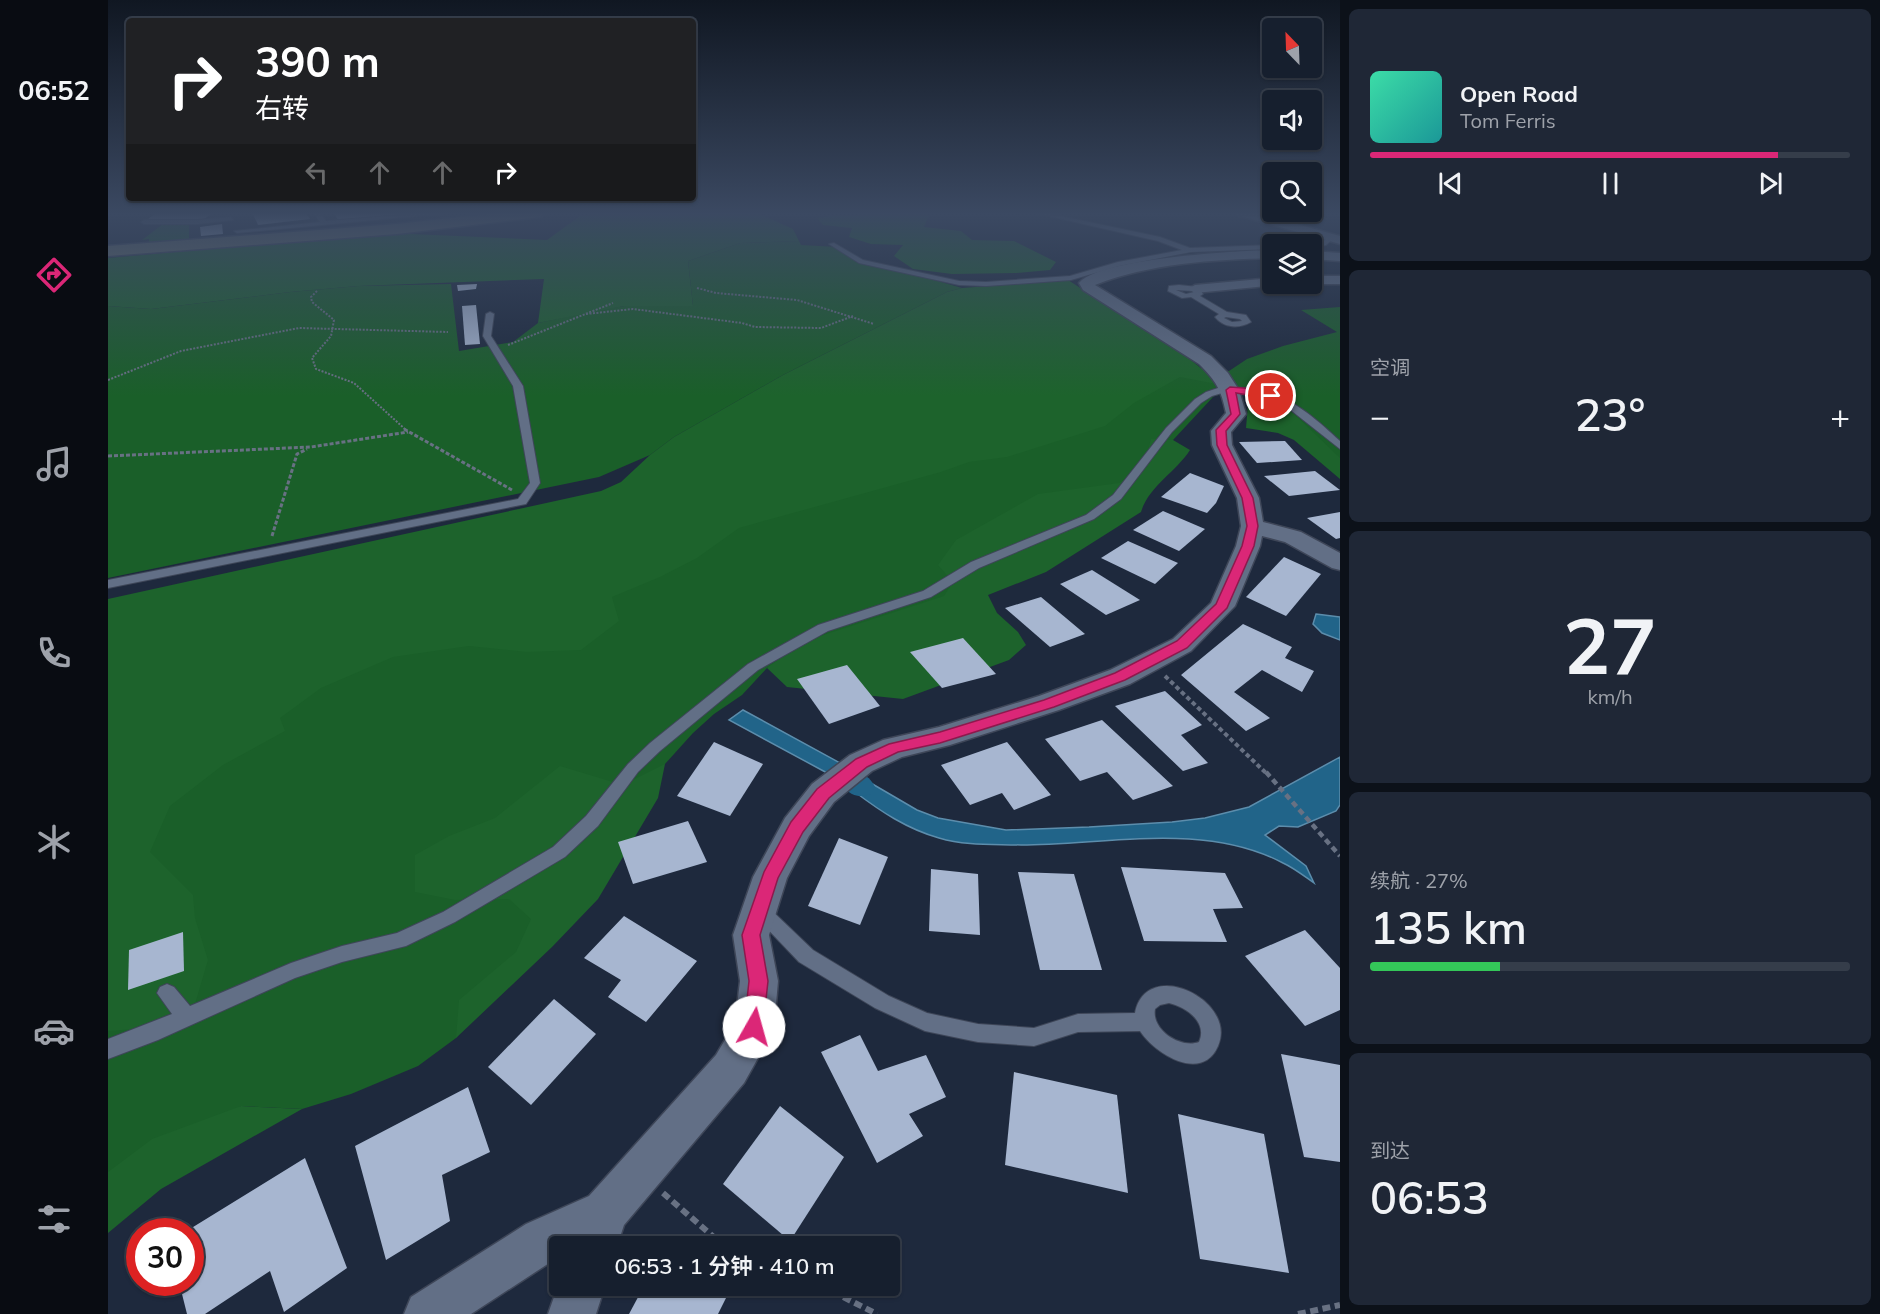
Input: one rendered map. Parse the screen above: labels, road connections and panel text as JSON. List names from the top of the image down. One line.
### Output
{"north":"top left","page":{"tabs":"06:52","turn":["390 m","右转"],"song":["Open Road","Tom Ferris"],"tile":["空调",["27","km/h"],["续航 · 27%","135 km"],["到达","06:53"]],"heat":["−","23°","+"],"limit":"30","trip":"06:53 · 1 分钟 · 410 m"}}
